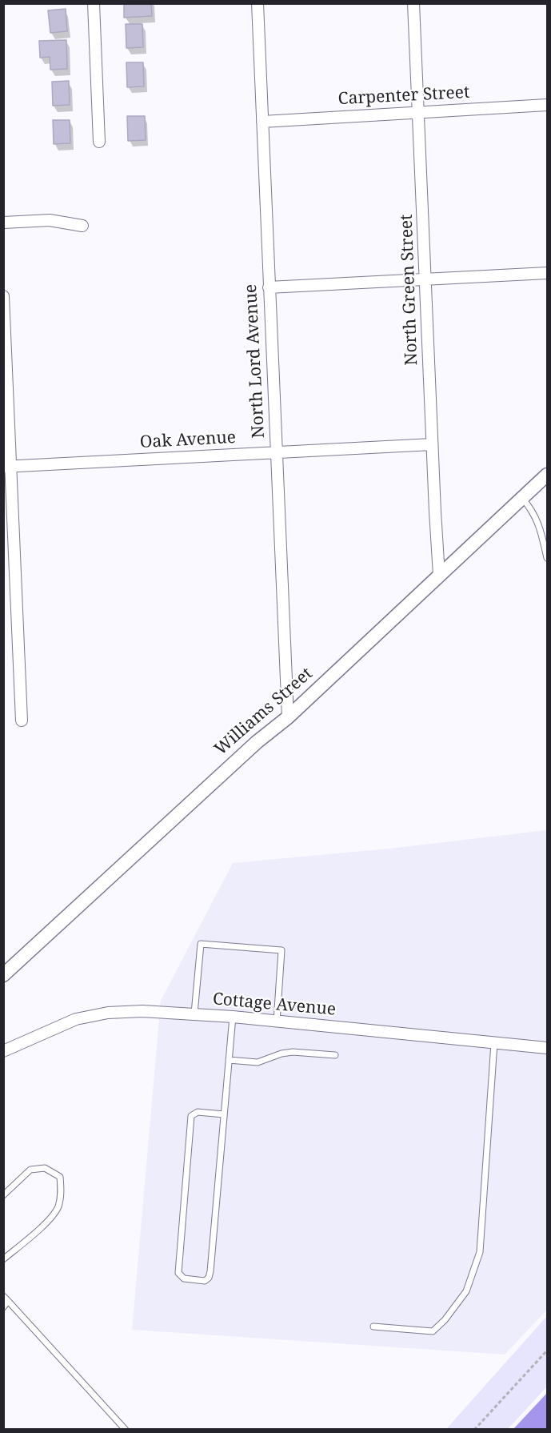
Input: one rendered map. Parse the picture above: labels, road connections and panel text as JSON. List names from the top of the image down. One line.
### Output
{"streets":{"street":["Carpenter Street","North Green Street","North Lord Avenue","Oak Avenue","Williams Street","Cottage Avenue"]},"crossings":[["Carpenter Street","North Green Street"],["Carpenter Street","North Lord Avenue"],["North Green Street","Oak Avenue"],["North Green Street","Williams Street"],["North Lord Avenue","Oak Avenue"],["North Lord Avenue","Williams Street"]]}
